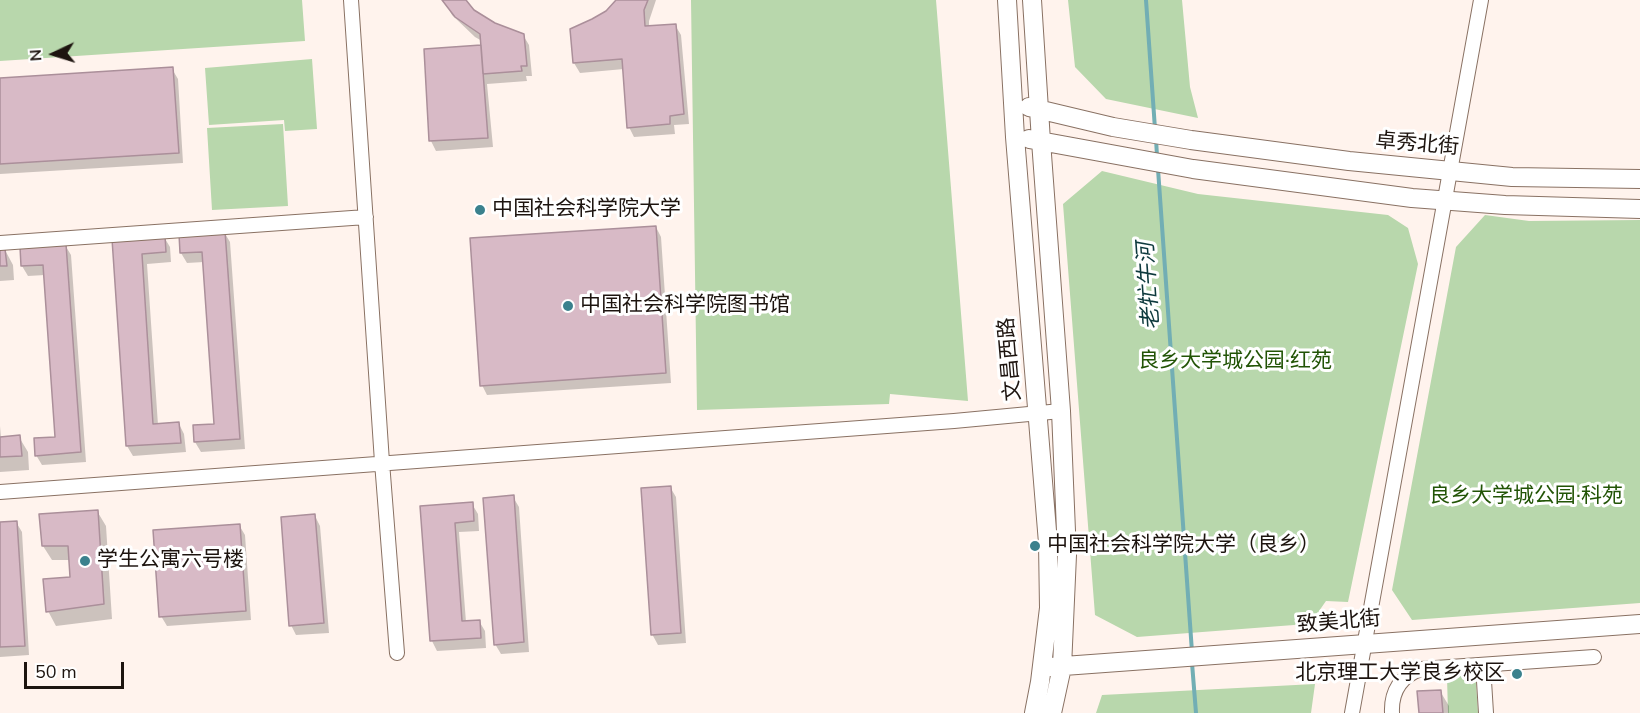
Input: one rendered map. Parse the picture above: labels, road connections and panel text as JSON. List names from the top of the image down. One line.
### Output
{"streets":{"main road":["卓秀北街","文昌西路","致美北街"]},"crossings":[["卓秀北街","文昌西路"],["文昌西路","致美北街"]],"water":["老牤牛河"],"parks":["良乡大学城公园·红苑","良乡大学城公园·科苑"],"places":["中国社会科学院大学","中国社会科学院图书馆","中国社会科学院大学（良乡）","学生公寓六号楼","北京理工大学良乡校区"],"scale_bar":"50 m","north":"left"}
